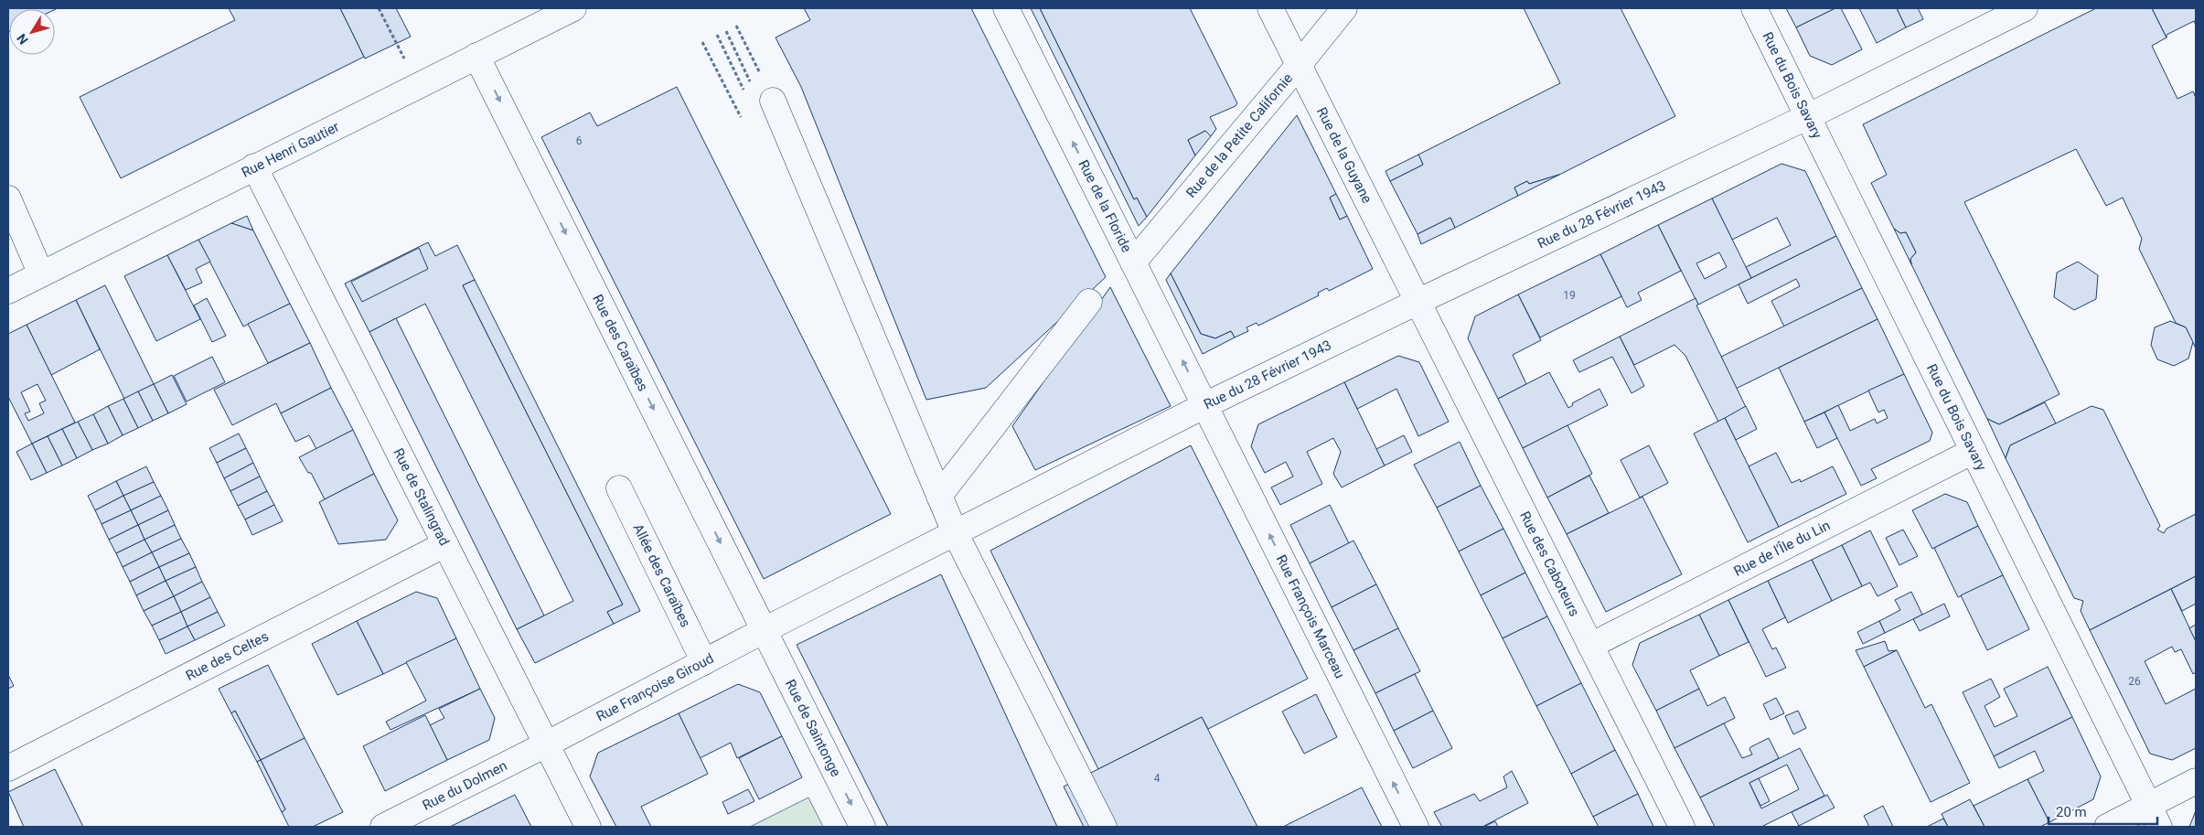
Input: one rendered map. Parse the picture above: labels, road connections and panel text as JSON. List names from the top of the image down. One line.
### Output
{"streets":{"street":["Rue du Bois Savary","Rue de la Petite Californie","Rue Henri Gautier","Rue de la Guyane","Rue de la Floride","Rue du 28 Février 1943","Rue des Caraïbes","Rue de Stalingrad","Rue de l'Île du Lin","Rue des Caboteurs","Allée des Caraïbes","Rue François Marceau","Rue des Celtes","Rue Françoise Giroud","Rue de Saintonge","Rue du Dolmen"]},"crossings":[["Rue du Bois Savary","Rue du 28 Février 1943"],["Rue du Bois Savary","Rue de l'Île du Lin"],["Rue de la Petite Californie","Rue de la Guyane"],["Rue de la Petite Californie","Rue de la Floride"],["Rue Henri Gautier","Rue des Caraïbes"],["Rue Henri Gautier","Rue de Stalingrad"],["Rue de la Guyane","Rue du 28 Février 1943"],["Rue de la Guyane","Rue des Caboteurs"],["Rue de la Floride","Rue du 28 Février 1943"],["Rue de la Floride","Rue François Marceau"],["Rue du 28 Février 1943","Rue des Caboteurs"],["Rue du 28 Février 1943","Rue François Marceau"],["Rue du 28 Février 1943","Rue Françoise Giroud"],["Rue des Caraïbes","Rue Françoise Giroud"],["Rue des Caraïbes","Rue de Saintonge"],["Rue de Stalingrad","Rue des Celtes"],["Rue de Stalingrad","Rue Françoise Giroud"],["Rue de Stalingrad","Rue du Dolmen"],["Rue de l'Île du Lin","Rue des Caboteurs"],["Allée des Caraïbes","Rue Françoise Giroud"],["Rue Françoise Giroud","Rue de Saintonge"],["Rue Françoise Giroud","Rue du Dolmen"]],"one_way":["Rue de la Floride","Rue François Marceau"],"house_numbers":["6","19","26","4"],"scale_bar":"20 m","north":"bottom left"}
